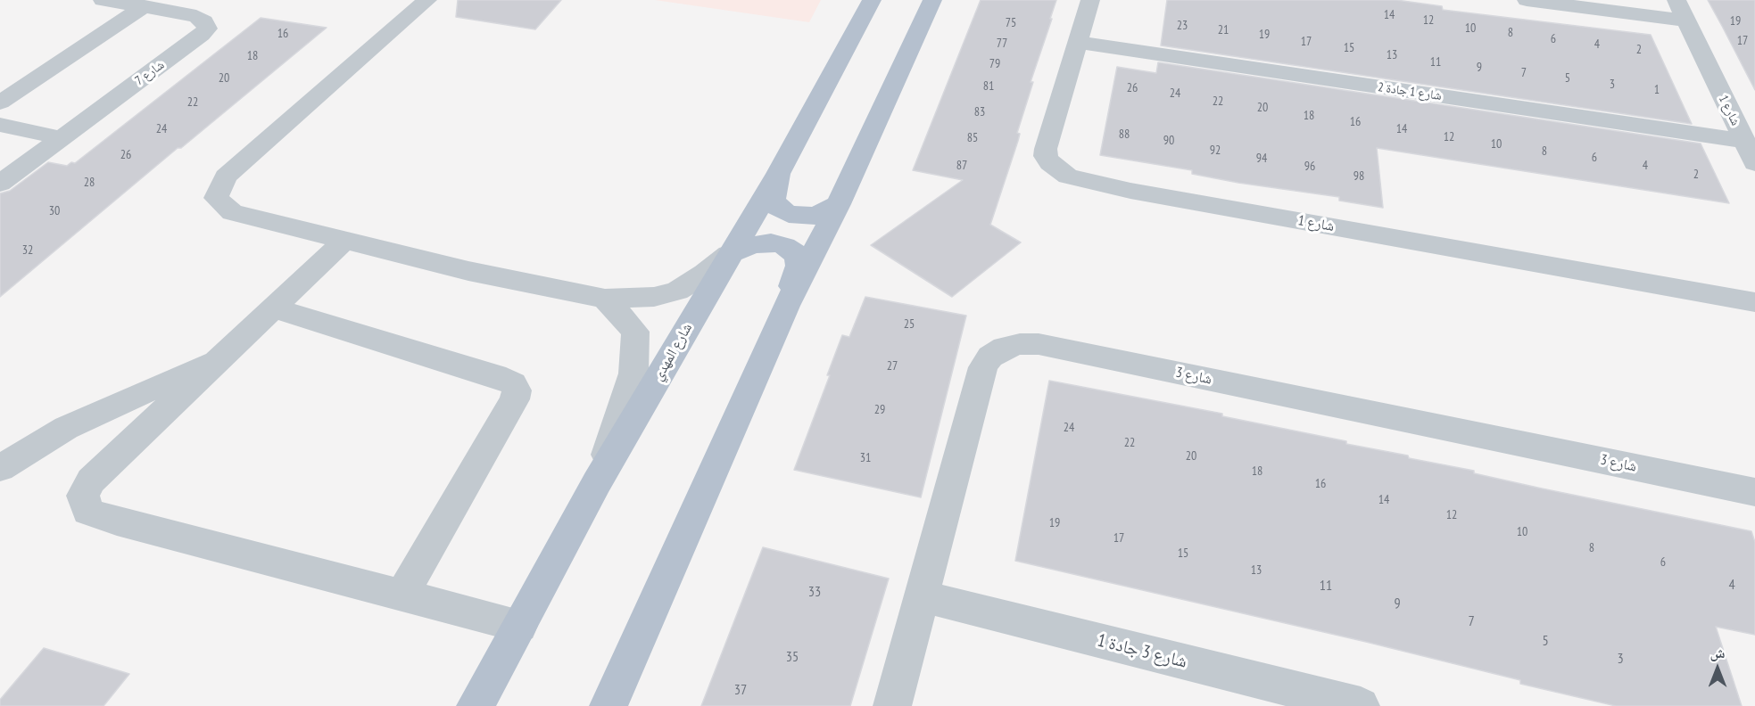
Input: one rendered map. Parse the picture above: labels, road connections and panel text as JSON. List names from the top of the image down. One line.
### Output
{"streets":{"main road":["شارع المهدي"],"street":["شارع 7","شارع 1 جادة 2","شارع 1","شارع 3","شارع 3 جادة 1"]},"crossings":[["شارع 1 جادة 2","شارع 1"],["شارع 3","شارع 3 جادة 1"]],"house_numbers":["14","12","19","75","23","10","21","8","16","19","6","17","17","77","4","15","2","13","18","11","79","9","7","20","5","3","81","26","1","24","22","22","20","83","18","16","24","14","88","12","85","90","10","92","8","26","6","94","87","4","96","2","98","28","30","32","25","27","29","24","22","20","31","18","16","14","12","19","10","17","8","15","6","13","4","11","33","9","7","5","35","3","37"],"north":"top"}
